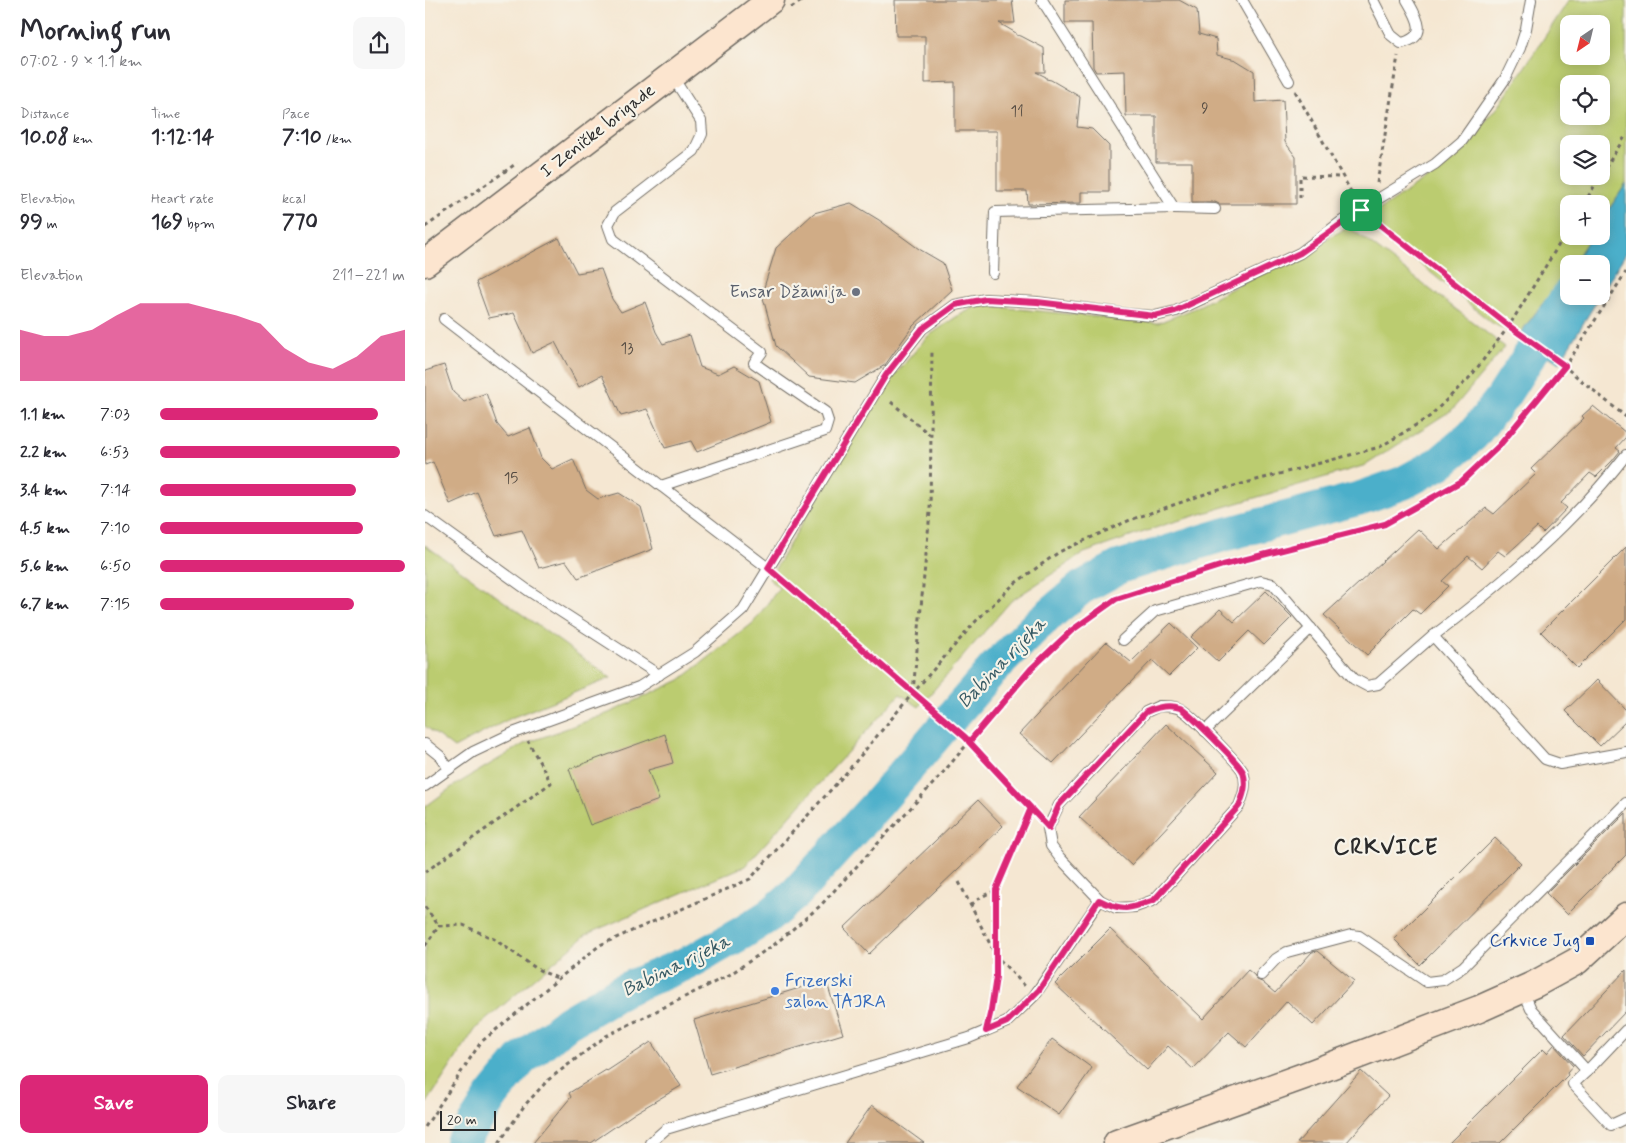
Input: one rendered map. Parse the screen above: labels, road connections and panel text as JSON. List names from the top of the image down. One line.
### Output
{"streets":{"main road":["I Zeničke brigade"]},"districts":["CRKVICE"],"water":["Babina rijeka"],"places":{"other":["Ensar Džamija","Frizerski salon TAJRA"],"transit":["Crkvice Jug"]},"house_numbers":["9","11","13","15"],"scale_bar":"20 m","north":"bottom left","page":{"heading":["Morning run","07:02 · 9 × 1.1 km"],"map_buttons":["+","−"],"stats":[["Distance","10.08 km"],["Time","1:12:14"],["Pace","7:10 /km"],["Elevation","99 m"],["Heart rate","169 bpm"],["kcal","770"]],"chart":["Elevation","211–221 m"],"list":[{"name":"1.1 km","note":"7:03"},{"name":"2.2 km","note":"6:53"},{"name":"3.4 km","note":"7:14"},{"name":"4.5 km","note":"7:10"},{"name":"5.6 km","note":"6:50"},{"name":"6.7 km","note":"7:15"}],"buttons":["Save","Share"],"scale":"20 m"}}
